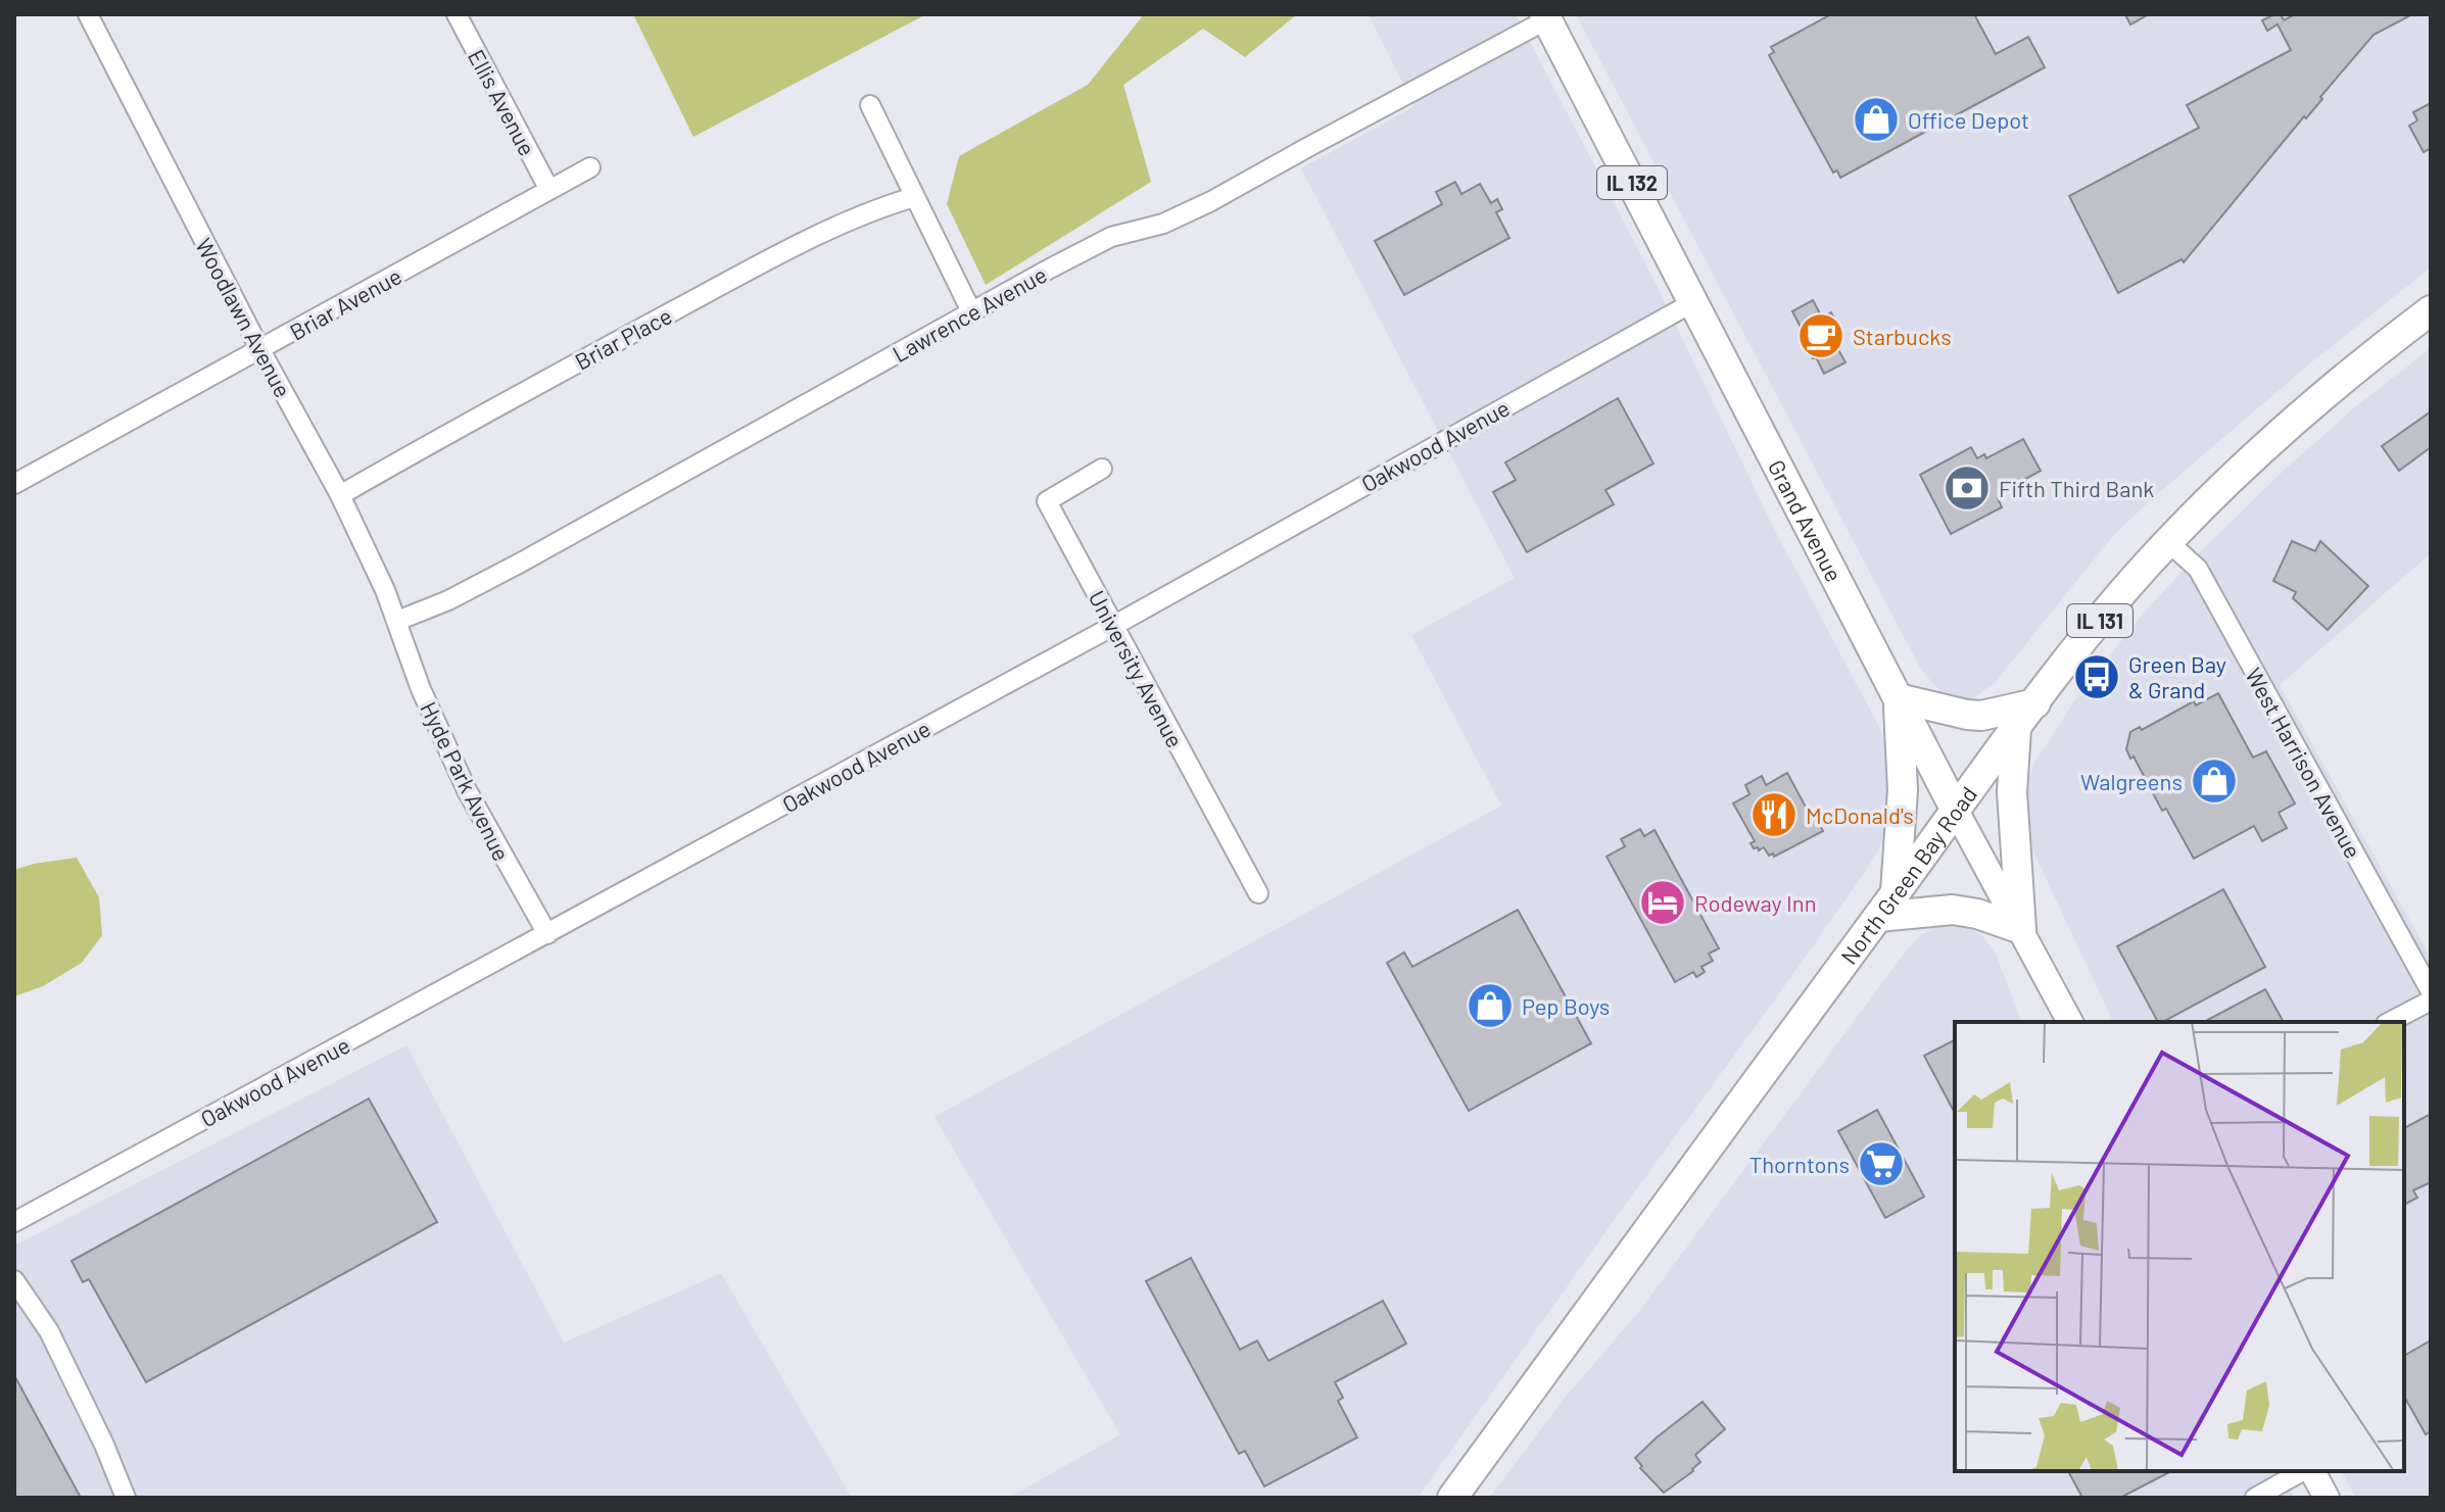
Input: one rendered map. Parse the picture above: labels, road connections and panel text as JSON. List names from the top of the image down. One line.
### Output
{"streets":{"main road":["IL 132","Grand Avenue","IL 131","North Green Bay Road"],"street":["Ellis Avenue","Briar Avenue","Lawrence Avenue","Woodlawn Avenue","Briar Place","Oakwood Avenue","University Avenue","West Harrison Avenue","Hyde Park Avenue"]},"crossings":[["Ellis Avenue","Briar Avenue"],["Briar Avenue","Woodlawn Avenue"],["Lawrence Avenue","Woodlawn Avenue"],["Lawrence Avenue","Grand Avenue"],["Lawrence Avenue","Hyde Park Avenue"],["Woodlawn Avenue","Briar Place"],["Woodlawn Avenue","Hyde Park Avenue"],["Oakwood Avenue","Grand Avenue"],["Oakwood Avenue","University Avenue"],["Oakwood Avenue","Hyde Park Avenue"],["Grand Avenue","North Green Bay Road"],["West Harrison Avenue","North Green Bay Road"]],"places":{"shop":["Office Depot","Walgreens","Pep Boys"],"cafe":["Starbucks"],"bank":["Fifth Third Bank"],"bus stop":["Green Bay & Grand"],"restaurant":["McDonald's"],"hotel":["Rodeway Inn"],"supermarket":["Thorntons"]}}
